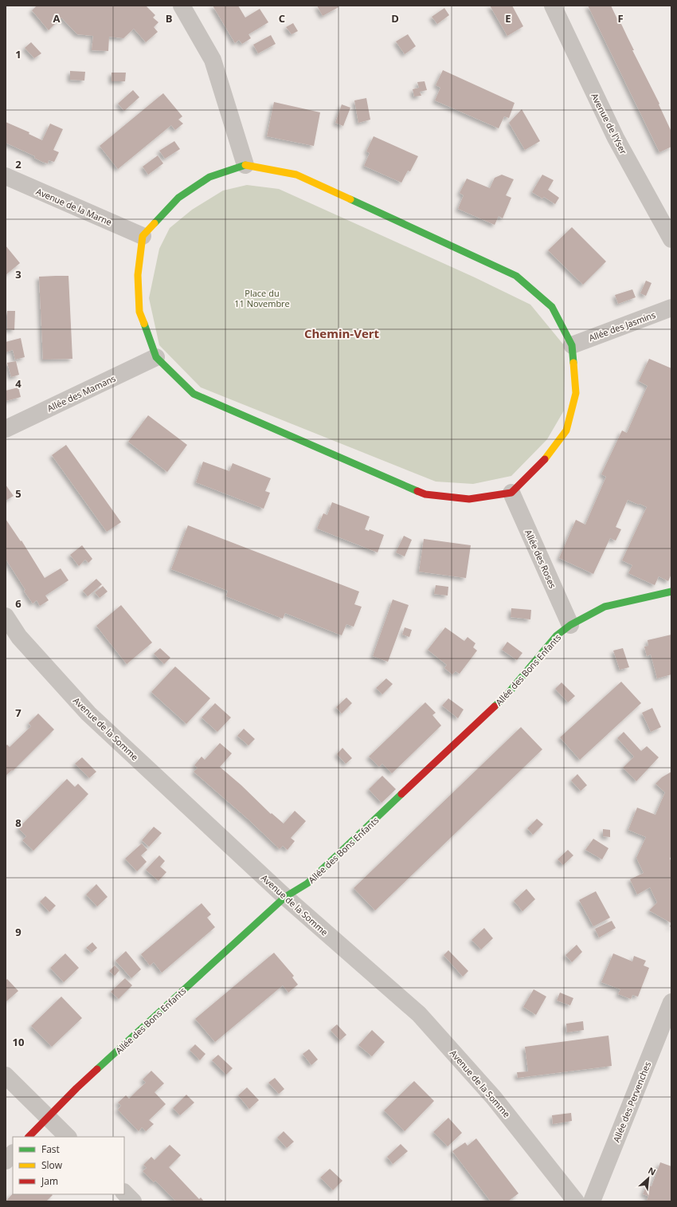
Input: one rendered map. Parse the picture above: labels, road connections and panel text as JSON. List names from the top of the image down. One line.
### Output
{"streets":{"street":["Avenue de l'Yser","Avenue de la Marne","Allée des Jasmins","Allée des Mamans","Allée des Roses","Allée des Bons Enfants","Avenue de la Somme","Allée des Pervenches"]},"crossings":[["Allée des Roses","Allée des Bons Enfants"],["Allée des Bons Enfants","Avenue de la Somme"]],"districts":["Chemin-Vert"],"parks":["Place du 11 Novembre"],"legend":["Fast","Slow","Jam"],"north":"top right","grid":{"columns":["A","B","C","D","E","F"],"rows":["1","2","3","4","5","6","7","8","9","10"]}}
